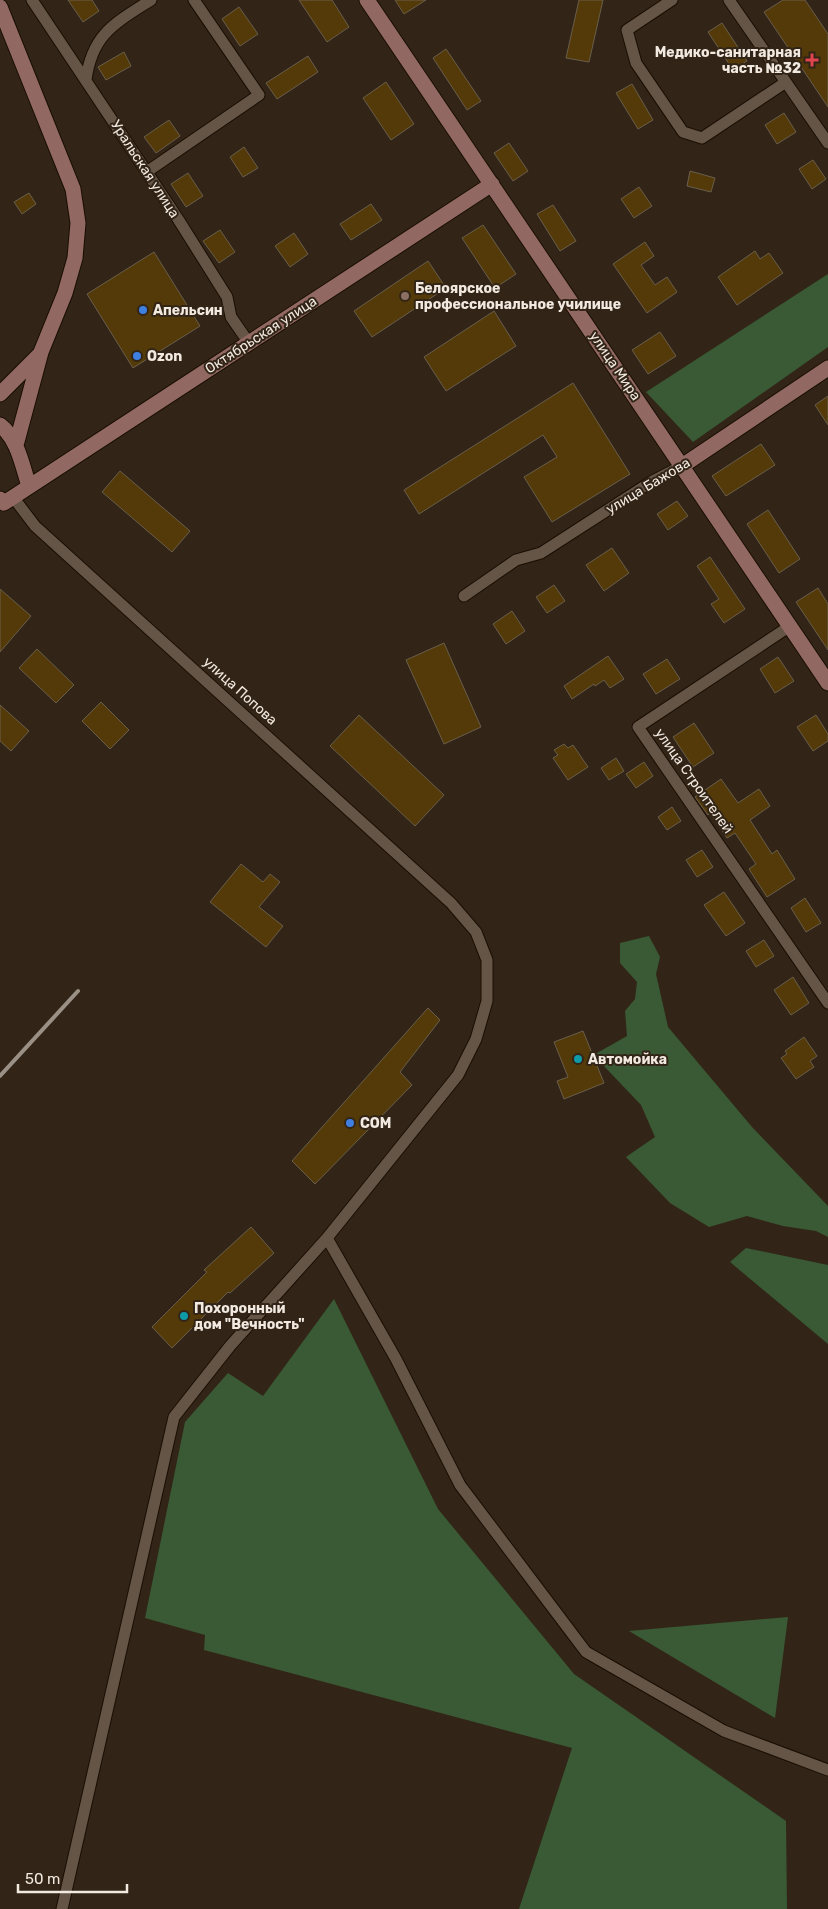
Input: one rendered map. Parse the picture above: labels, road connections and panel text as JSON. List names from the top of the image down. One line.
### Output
{"streets":{"street":["Уральская улица","Октябрьская улица","улица Мира","улица Бажова","улица Попова","улица Строителей"]},"crossings":[["Уральская улица","Октябрьская улица"],["Октябрьская улица","улица Мира"],["Октябрьская улица","улица Попова"],["улица Мира","улица Бажова"],["улица Мира","улица Строителей"]],"places":{"health":["Медико-санитарная часть №32"],"other":["Белоярское профессиональное училище","Апельсин","Ozon","Автомойка","СОМ","Похоронный дом \"Вечность\""]},"scale_bar":"50 m"}
